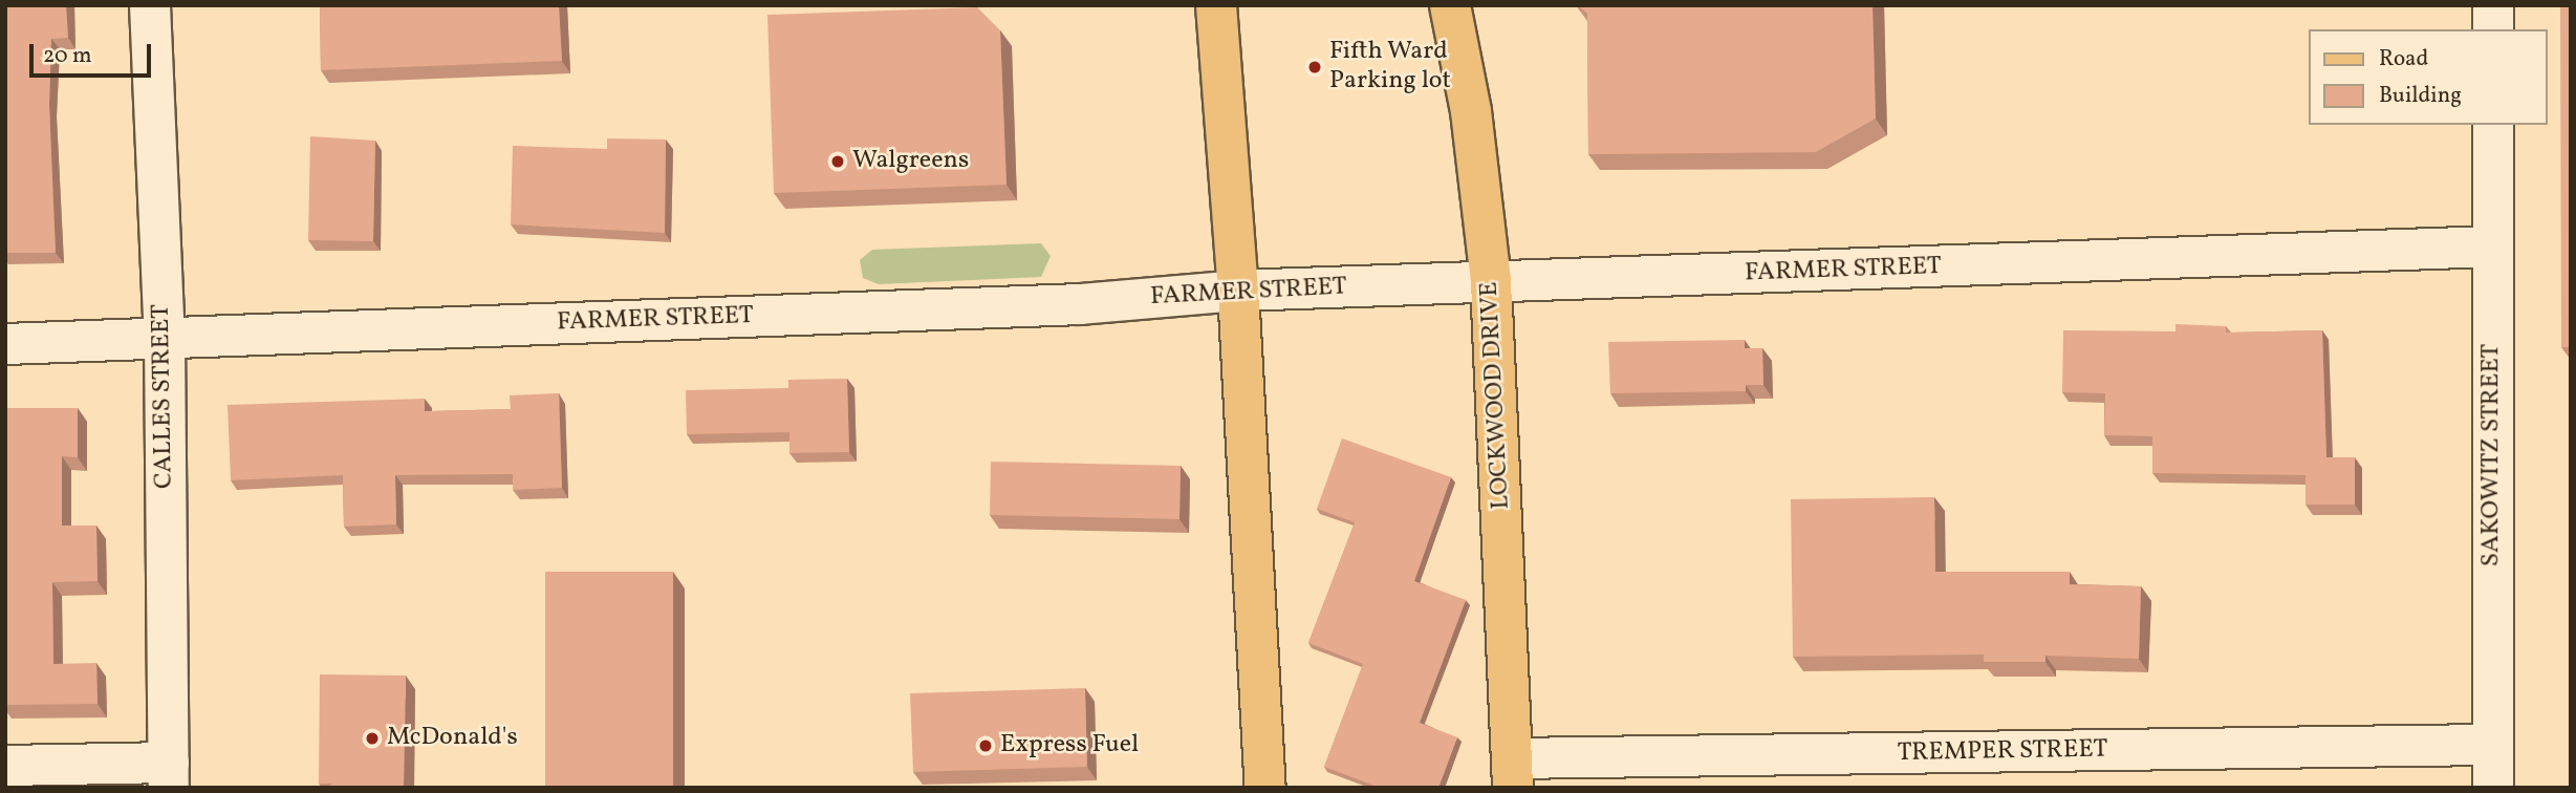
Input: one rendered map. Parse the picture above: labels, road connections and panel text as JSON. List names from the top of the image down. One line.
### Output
{"streets":{"main road":["LOCKWOOD DRIVE"],"street":["FARMER STREET","CALLES STREET","SAKOWITZ STREET","TREMPER STREET"]},"crossings":[["FARMER STREET","LOCKWOOD DRIVE"],["FARMER STREET","CALLES STREET"],["FARMER STREET","SAKOWITZ STREET"],["LOCKWOOD DRIVE","TREMPER STREET"],["SAKOWITZ STREET","TREMPER STREET"]],"places":["Fifth Ward Parking lot","Walgreens","McDonald's","Express Fuel"],"legend":["Road","Building"],"scale_bar":"20 m"}
